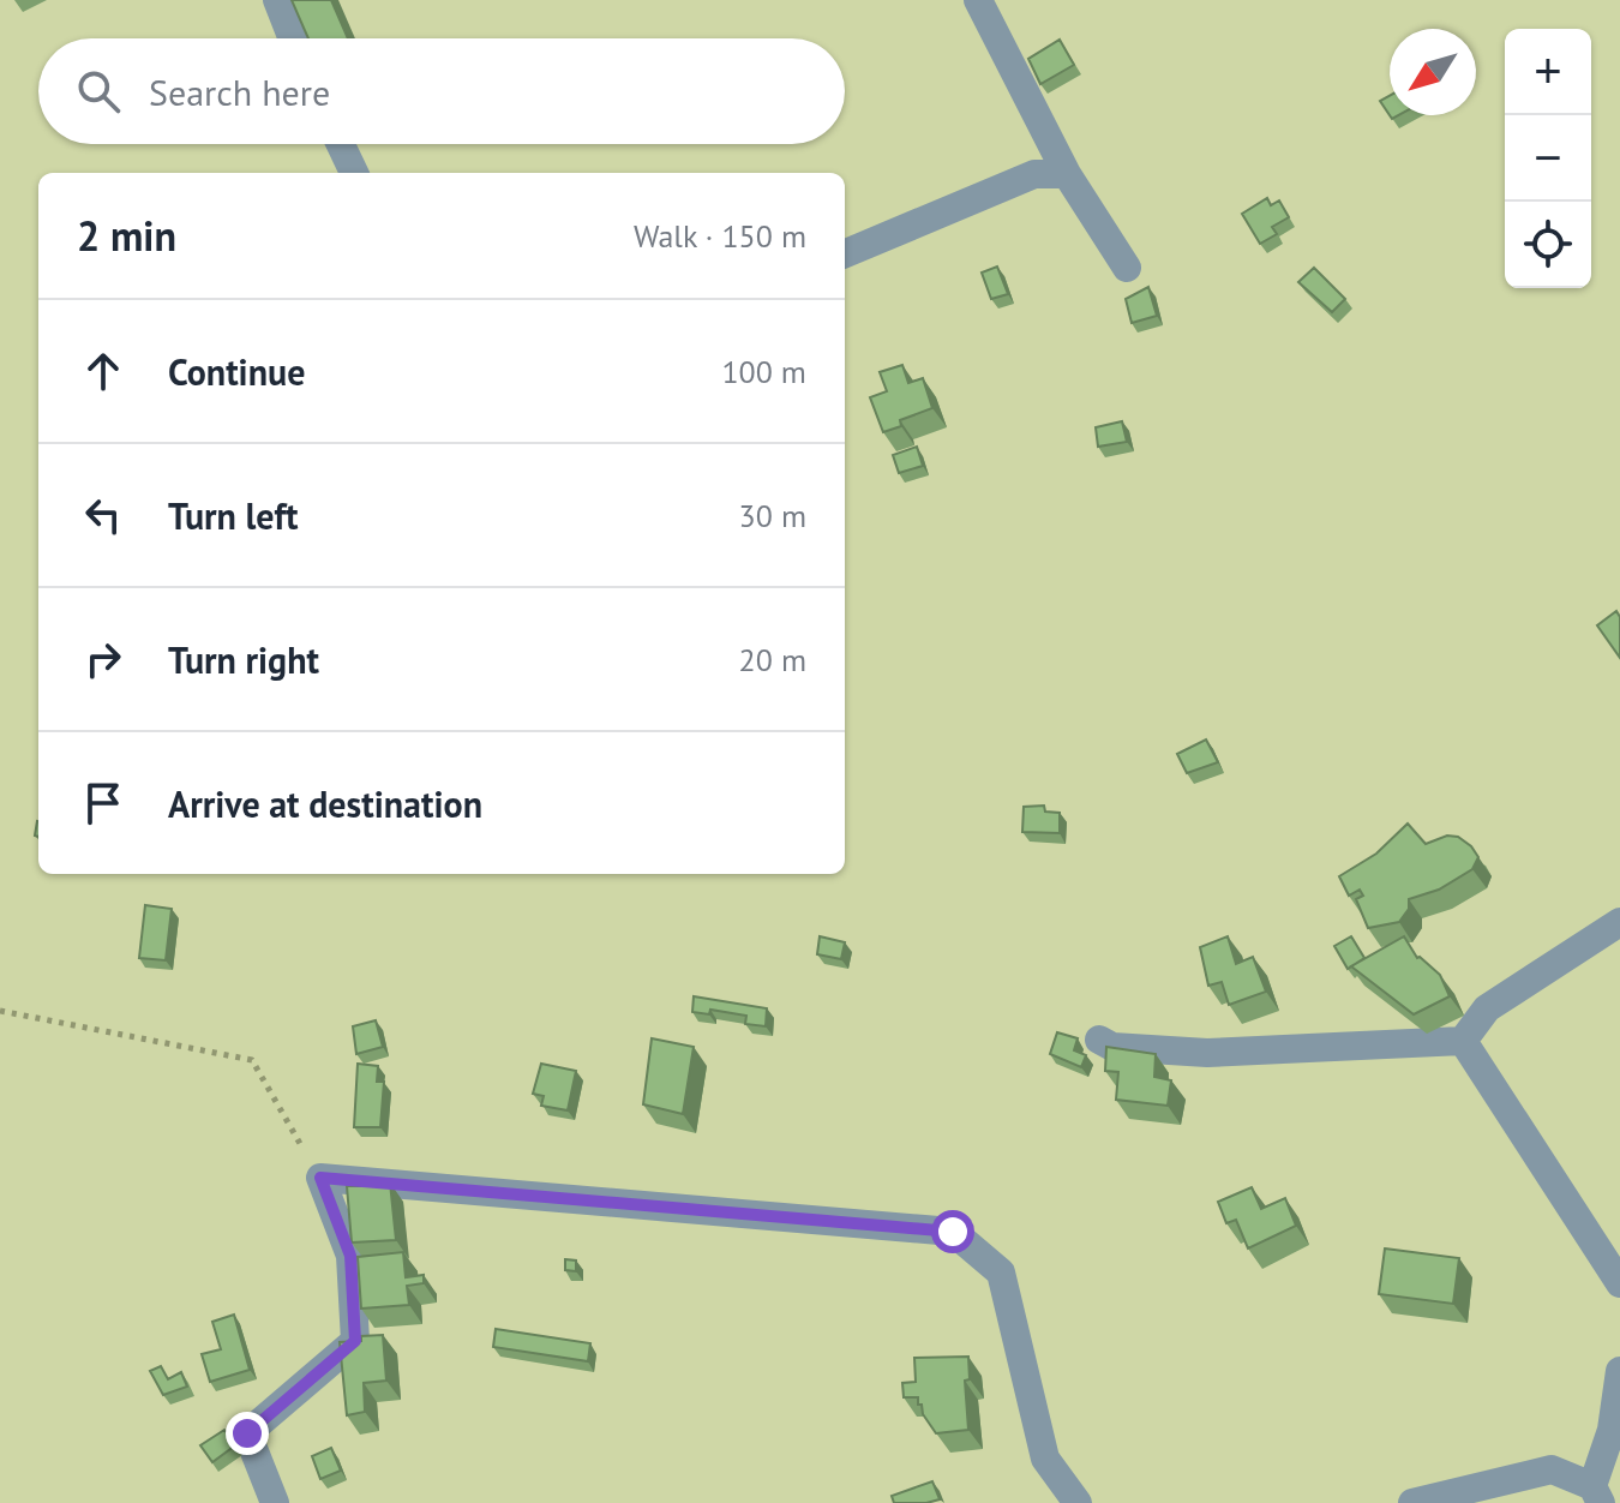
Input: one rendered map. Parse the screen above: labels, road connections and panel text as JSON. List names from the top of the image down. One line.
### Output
{"north":"bottom left","page":{"map_buttons":["+","−"],"search":"Search here","heading":["2 min","Walk · 150 m"],"list":[["Continue","100 m"],["Turn left","30 m"],["Turn right","20 m"],"Arrive at destination"]}}
